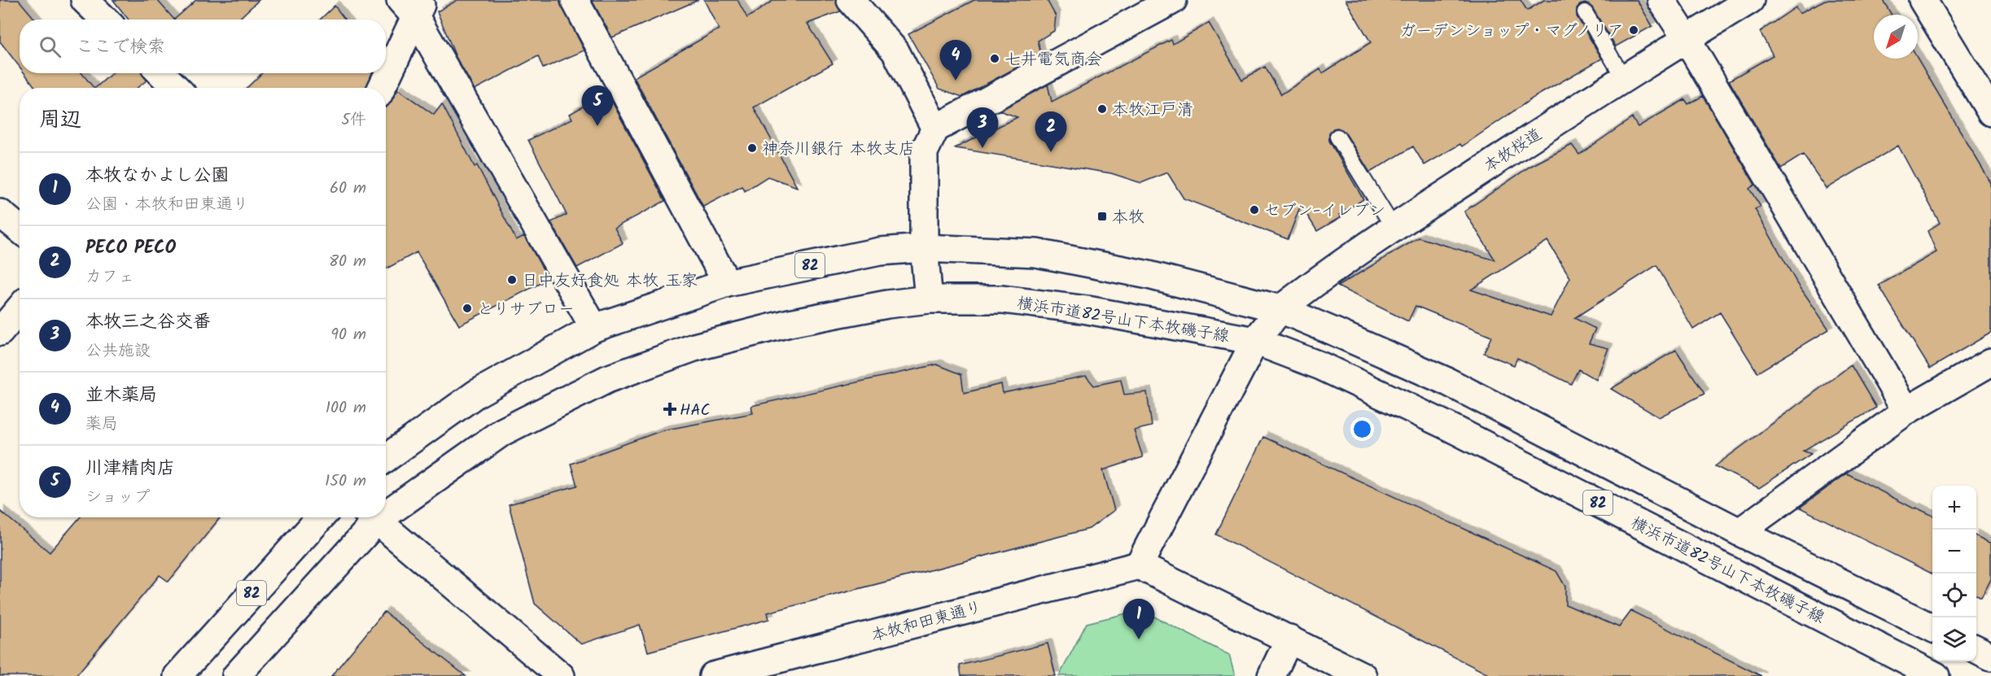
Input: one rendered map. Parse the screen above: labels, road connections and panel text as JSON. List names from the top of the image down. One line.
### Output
{"streets":{"street":["本牧桜道","82","横浜市道82号山下本牧磯子線","本牧和田東通り"]},"crossings":[["本牧桜道","82"],["本牧桜道","横浜市道82号山下本牧磯子線"],["本牧桜道","本牧和田東通り"]],"places":{"other":["ガーデンショップ・マグノリア","七井電気商会","本牧江戸清","神奈川銀行 本牧支店","セブン-イレブン","日中友好食処 本牧 玉家","とりサブロー"],"transit":["本牧"],"health":["HAC"]},"north":"bottom left","page":{"search":"ここで検索","pins":["4","5","3","2","1"],"heading":["周辺","5件"],"list":[{"mark":"1","name":"本牧なかよし公園","note":"公園 · 本牧和田東通り","value":"60 m"},{"mark":"2","name":"PECO PECO","note":"カフェ","value":"80 m"},{"mark":"3","name":"本牧三之谷交番","note":"公共施設","value":"90 m"},{"mark":"4","name":"並木薬局","note":"薬局","value":"100 m"},{"mark":"5","name":"川津精肉店","note":"ショップ","value":"150 m"}],"map_buttons":["+","−"]}}
